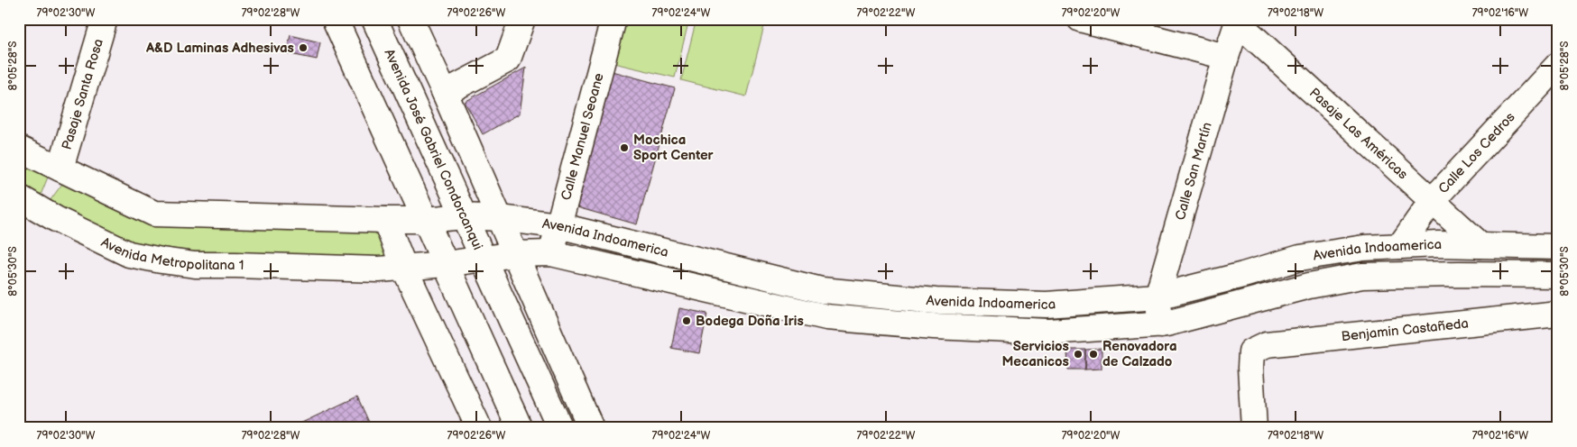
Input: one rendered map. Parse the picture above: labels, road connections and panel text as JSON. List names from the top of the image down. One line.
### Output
{"streets":{"main road":["Pasaje Santa Rosa","Pasaje Las Américas","Calle Manuel Seoane","Avenida José Gabriel Condorcanqui","Calle Los Cedros","Calle San Martín","Avenida Indoamerica","Avenida Metropolitana 1","Benjamin Castañeda"]},"crossings":[["Pasaje Las Américas","Calle Los Cedros"],["Pasaje Las Américas","Calle San Martín"],["Pasaje Las Américas","Avenida Indoamerica"],["Calle Manuel Seoane","Avenida Indoamerica"],["Avenida José Gabriel Condorcanqui","Avenida Indoamerica"],["Calle Los Cedros","Avenida Indoamerica"],["Calle San Martín","Avenida Indoamerica"],["Avenida Indoamerica","Avenida Metropolitana 1"]],"places":["A&D Laminas Adhesivas","Mochica Sport Center","Bodega Doña Iris","Servicios Mecanicos","Renovadora de Calzado"],"coordinates":["79°02'30\"W","79°02'28\"W","79°02'26\"W","79°02'24\"W","79°02'22\"W","79°02'20\"W","79°02'18\"W","79°02'16\"W","8°05'28\"S","8°05'30\"S"]}
